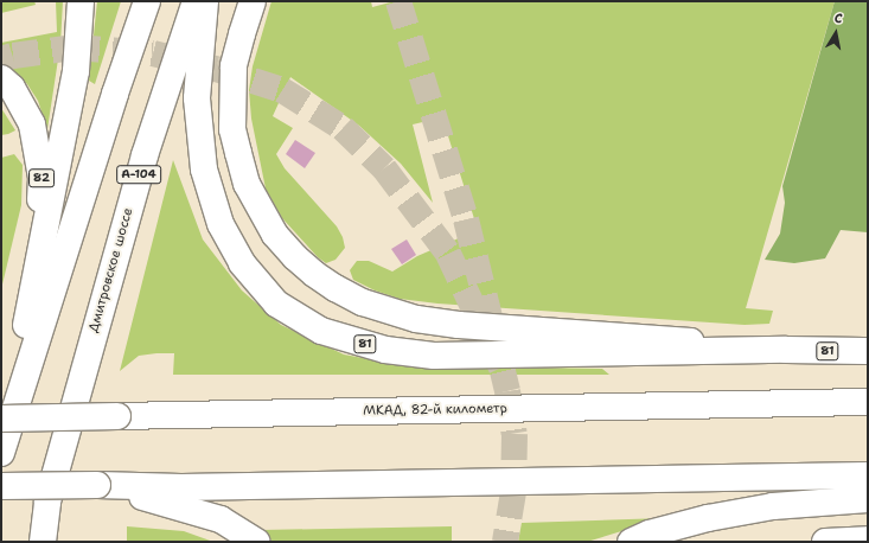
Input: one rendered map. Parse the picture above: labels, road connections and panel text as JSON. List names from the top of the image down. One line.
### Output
{"streets":{"main road":["А-104","82","Дмитровское шоссе","81","МКАД, 82-й километр"]},"north":"top"}
